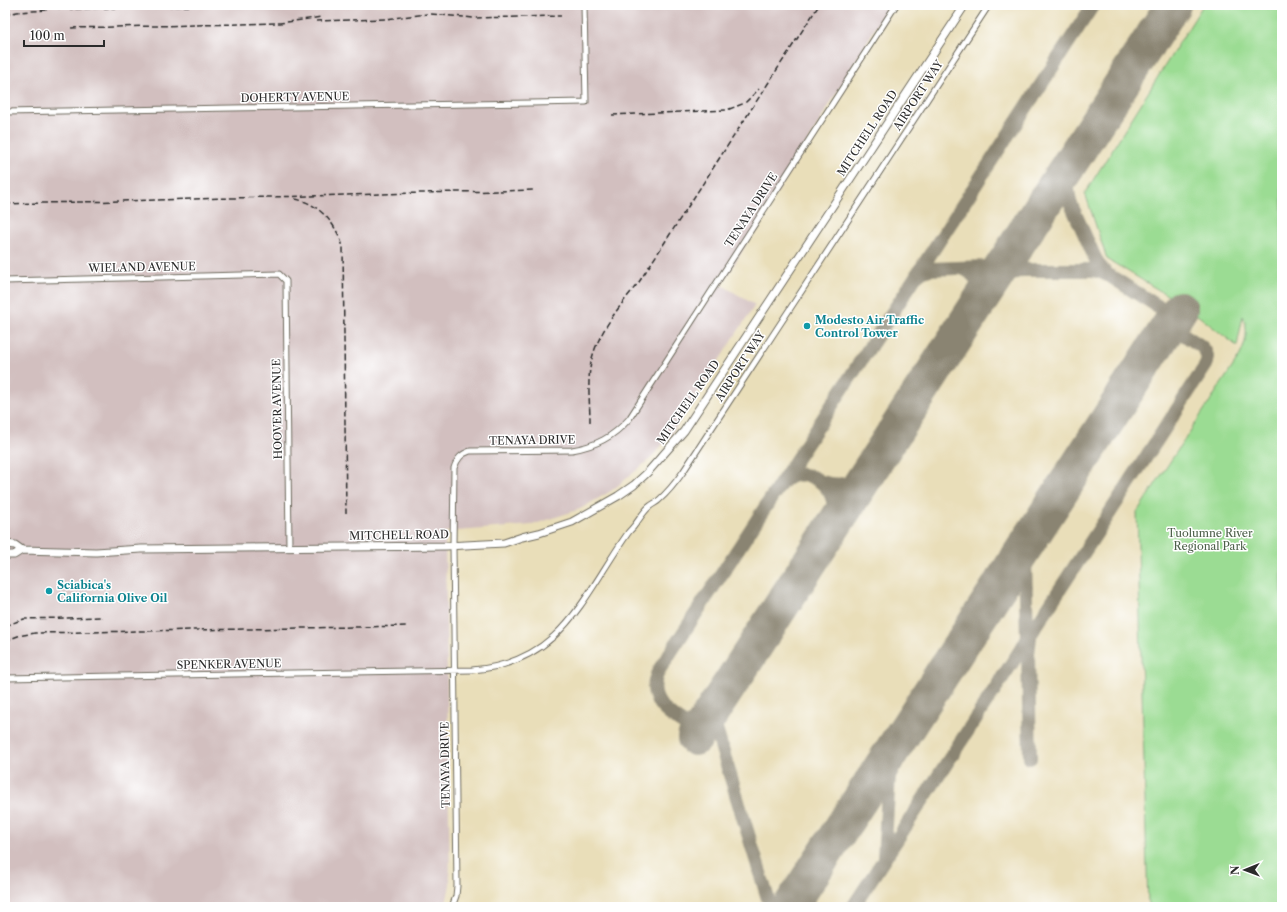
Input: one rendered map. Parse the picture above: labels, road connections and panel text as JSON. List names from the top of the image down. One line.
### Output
{"streets":{"main road":["MITCHELL ROAD"],"street":["AIRPORT WAY","DOHERTY AVENUE","TENAYA DRIVE","WIELAND AVENUE","HOOVER AVENUE","SPENKER AVENUE"]},"crossings":[["AIRPORT WAY","TENAYA DRIVE"],["AIRPORT WAY","SPENKER AVENUE"],["MITCHELL ROAD","TENAYA DRIVE"],["MITCHELL ROAD","HOOVER AVENUE"],["TENAYA DRIVE","SPENKER AVENUE"],["WIELAND AVENUE","HOOVER AVENUE"]],"parks":["Tuolumne River Regional Park"],"places":["Modesto Air Traffic Control Tower","Sciabica's California Olive Oil"],"scale_bar":"100 m","north":"left"}
